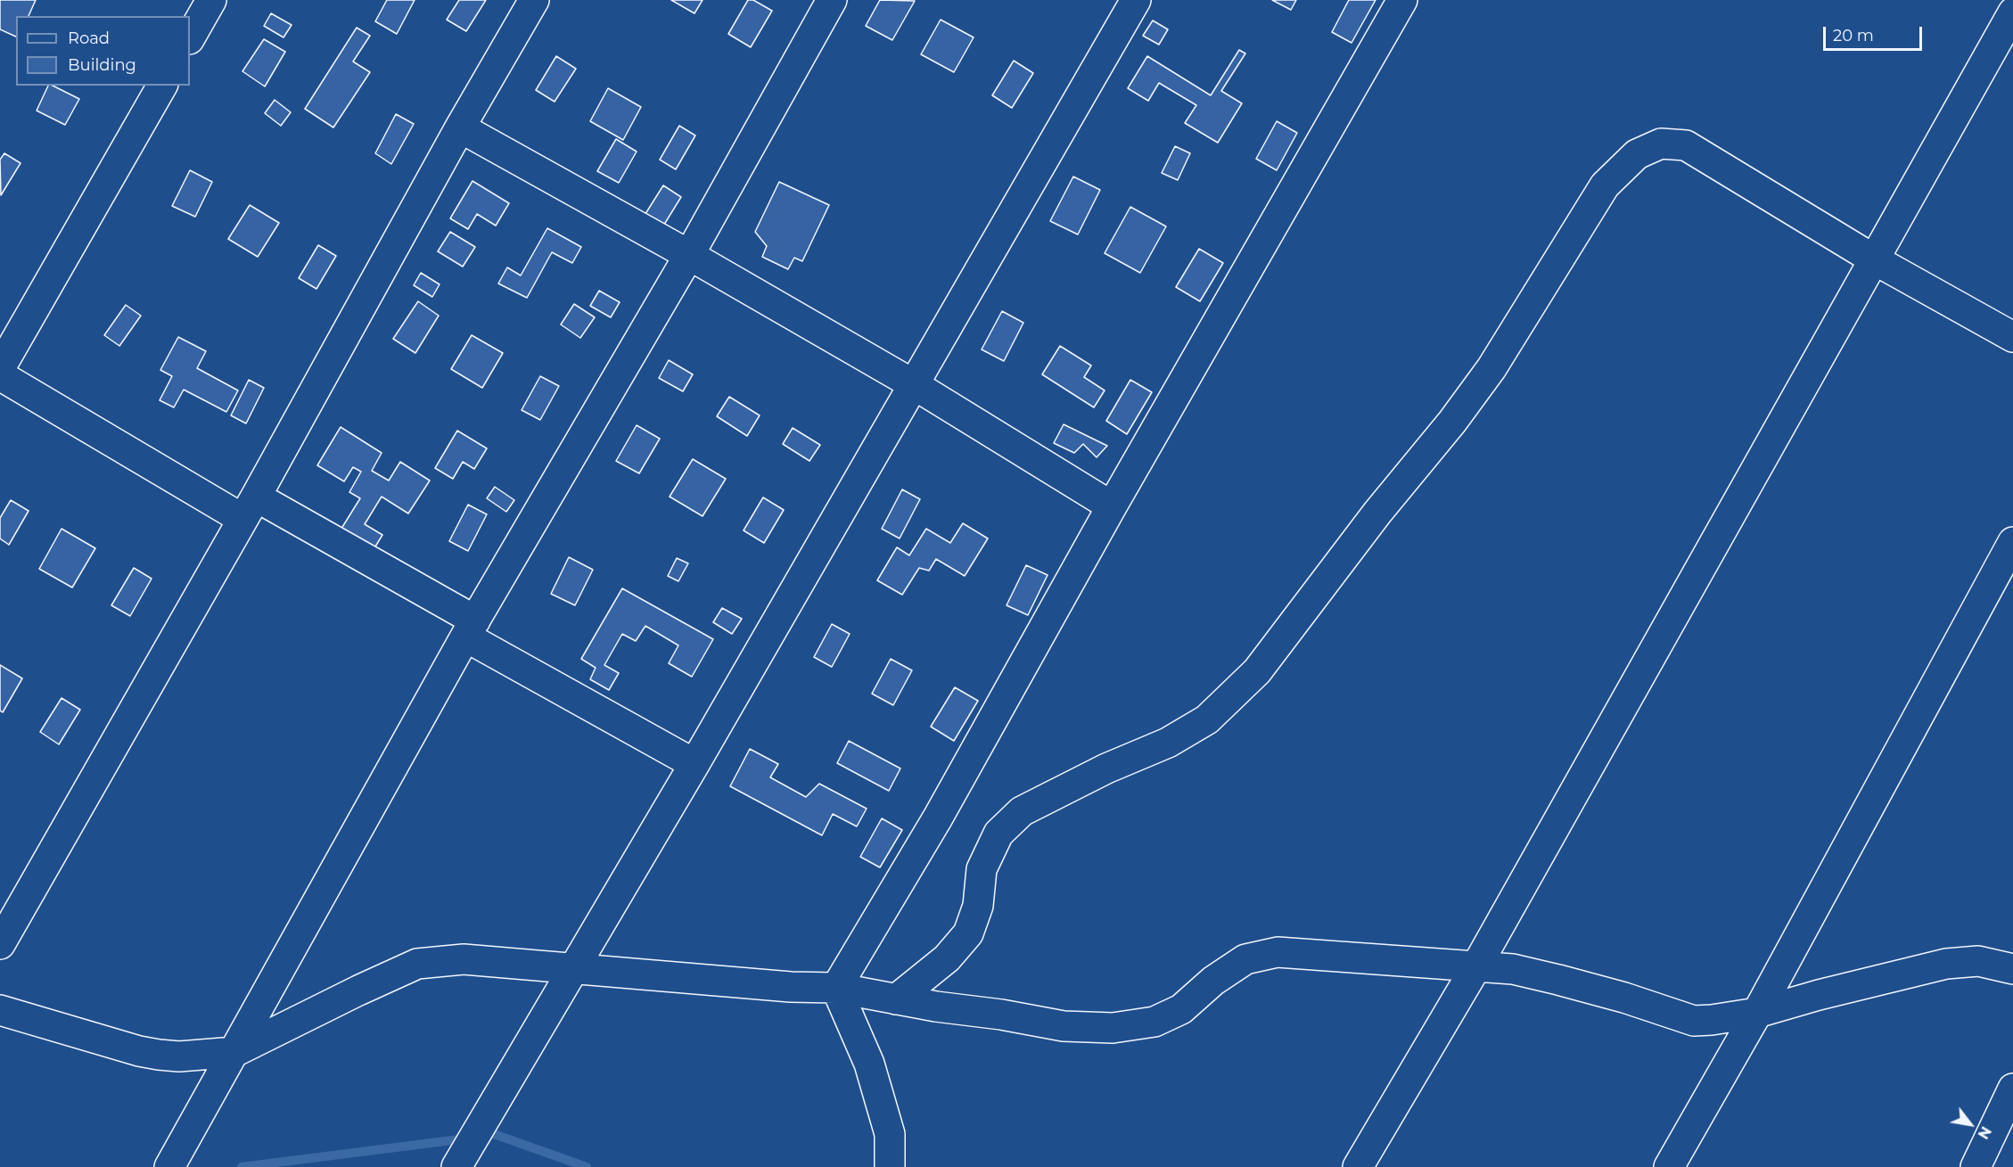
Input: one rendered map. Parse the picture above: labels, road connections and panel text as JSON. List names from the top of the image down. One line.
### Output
{"legend":["Road","Building"],"scale_bar":"20 m","north":"bottom right"}
